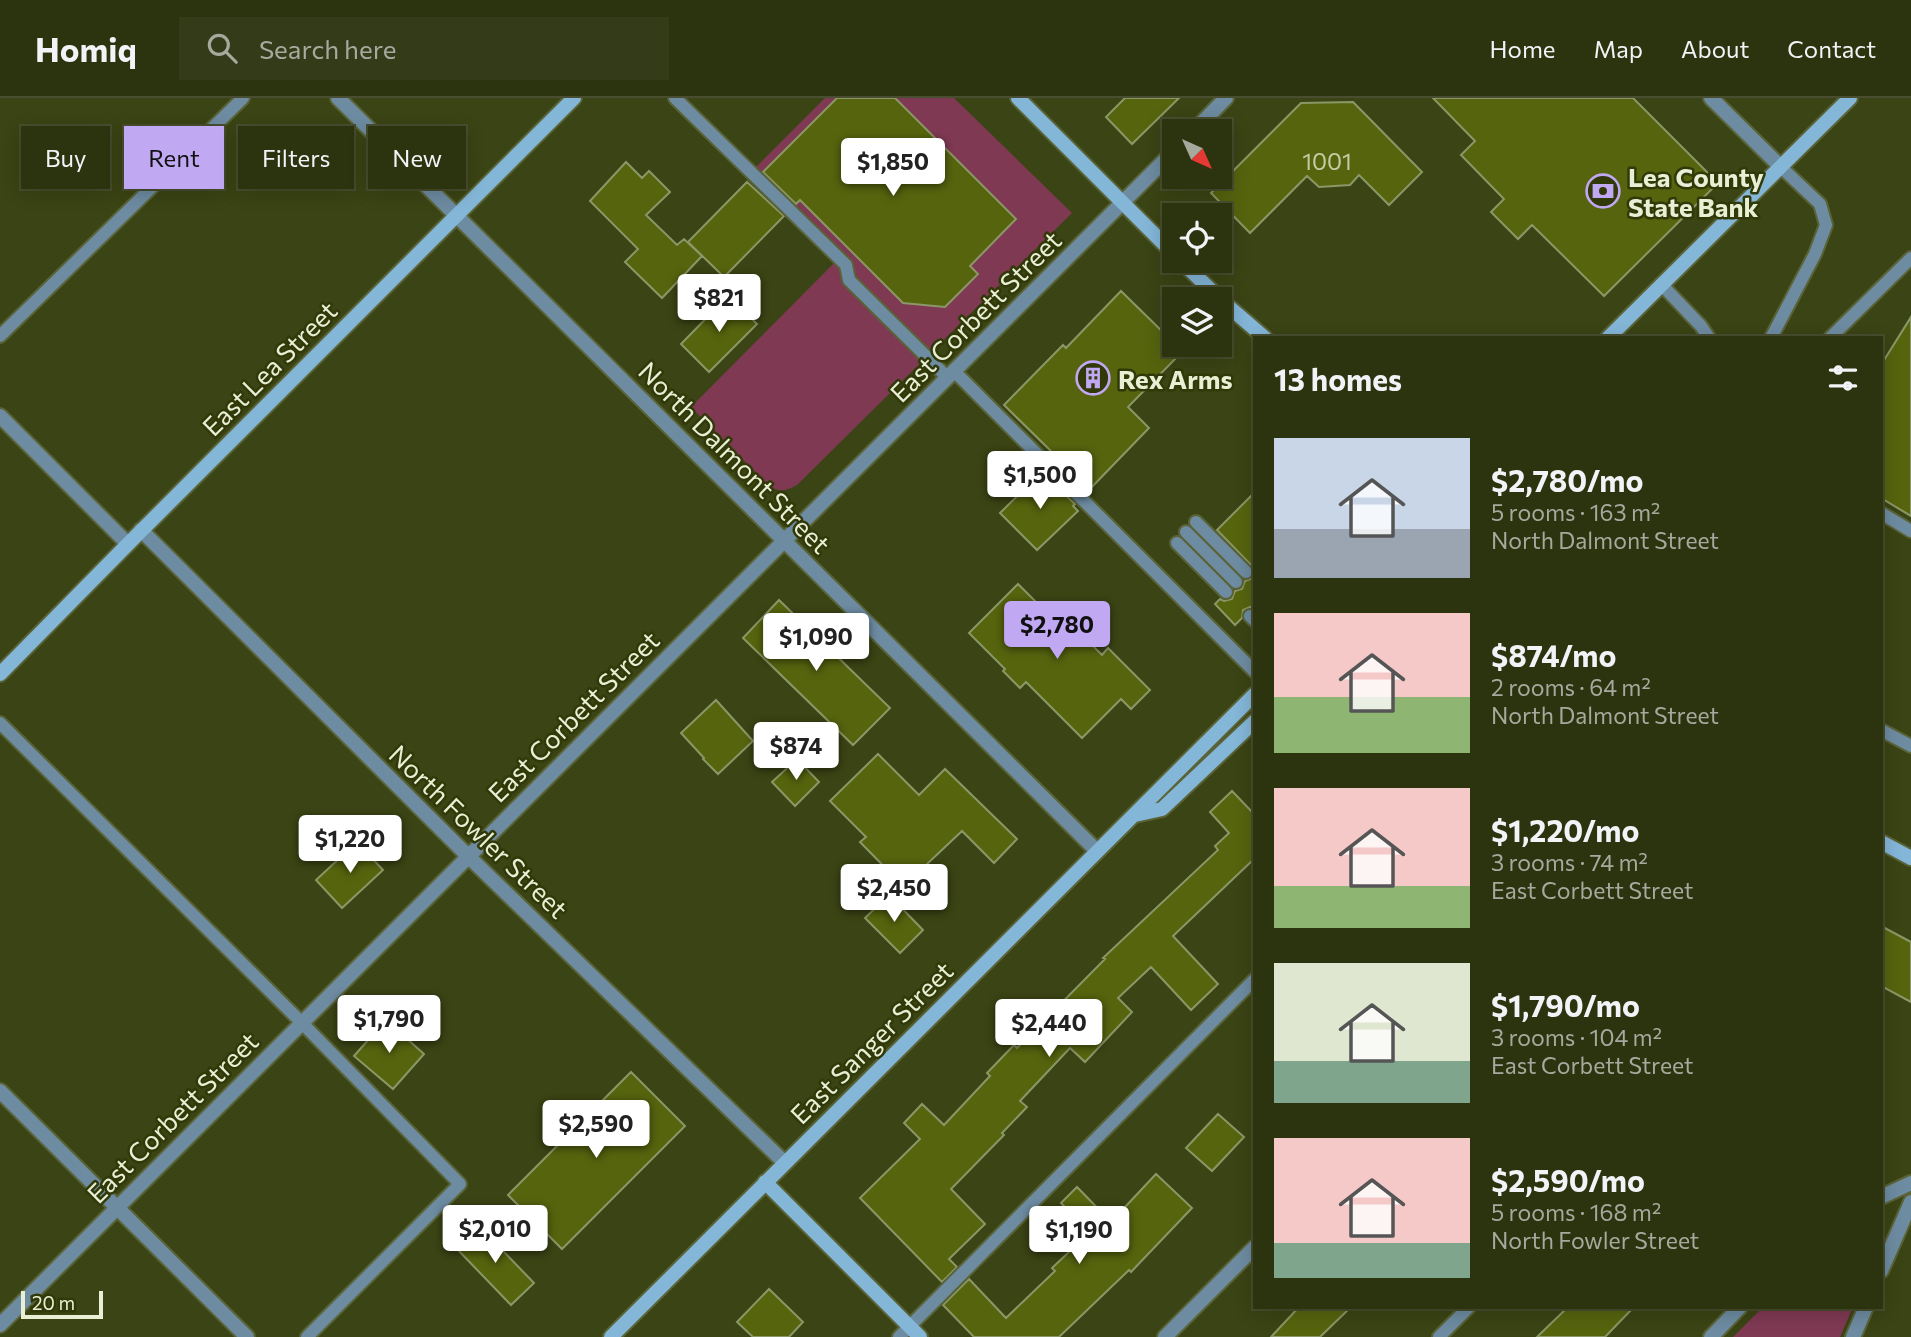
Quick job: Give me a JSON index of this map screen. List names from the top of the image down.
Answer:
{
  "streets": {
    "main road": ["East Lea Street", "East Sanger Street"],
    "street": ["East Corbett Street", "North Dalmont Street", "North Fowler Street"]
  },
  "crossings": [
    ["East Corbett Street", "North Dalmont Street"],
    ["East Corbett Street", "North Fowler Street"],
    ["East Lea Street", "North Dalmont Street"],
    ["East Lea Street", "North Fowler Street"],
    ["North Dalmont Street", "East Sanger Street"],
    ["North Fowler Street", "East Sanger Street"]
  ],
  "places": {
    "bank": ["Lea County State Bank"],
    "building": ["Rex Arms"]
  },
  "house_numbers": ["1001"],
  "scale_bar": "20 m",
  "north": "bottom right",
  "page": {
    "header": "Homiq",
    "search": "Search here",
    "nav": [
      "Home",
      "Map",
      "About",
      "Contact"
    ],
    "chip": [
      "Buy",
      "Rent",
      "Filters",
      "New"
    ],
    "price": [
      "$1,850",
      "$821",
      "$1,500",
      "$2,780",
      "$1,090",
      "$874",
      "$1,220",
      "$2,450",
      "$1,790",
      "$2,440",
      "$2,590",
      "$2,010",
      "$1,190"
    ],
    "heading": "13 homes",
    "list": [
      {
        "name": "$2,780/mo",
        "note": "5 rooms · 163 m² · North Dalmont Street"
      },
      {
        "name": "$874/mo",
        "note": "2 rooms · 64 m² · North Dalmont Street"
      },
      {
        "name": "$1,220/mo",
        "note": "3 rooms · 74 m² · East Corbett Street"
      },
      {
        "name": "$1,790/mo",
        "note": "3 rooms · 104 m² · East Corbett Street"
      },
      {
        "name": "$2,590/mo",
        "note": "5 rooms · 168 m² · North Fowler Street"
      }
    ],
    "scale": "20 m"
  }
}
